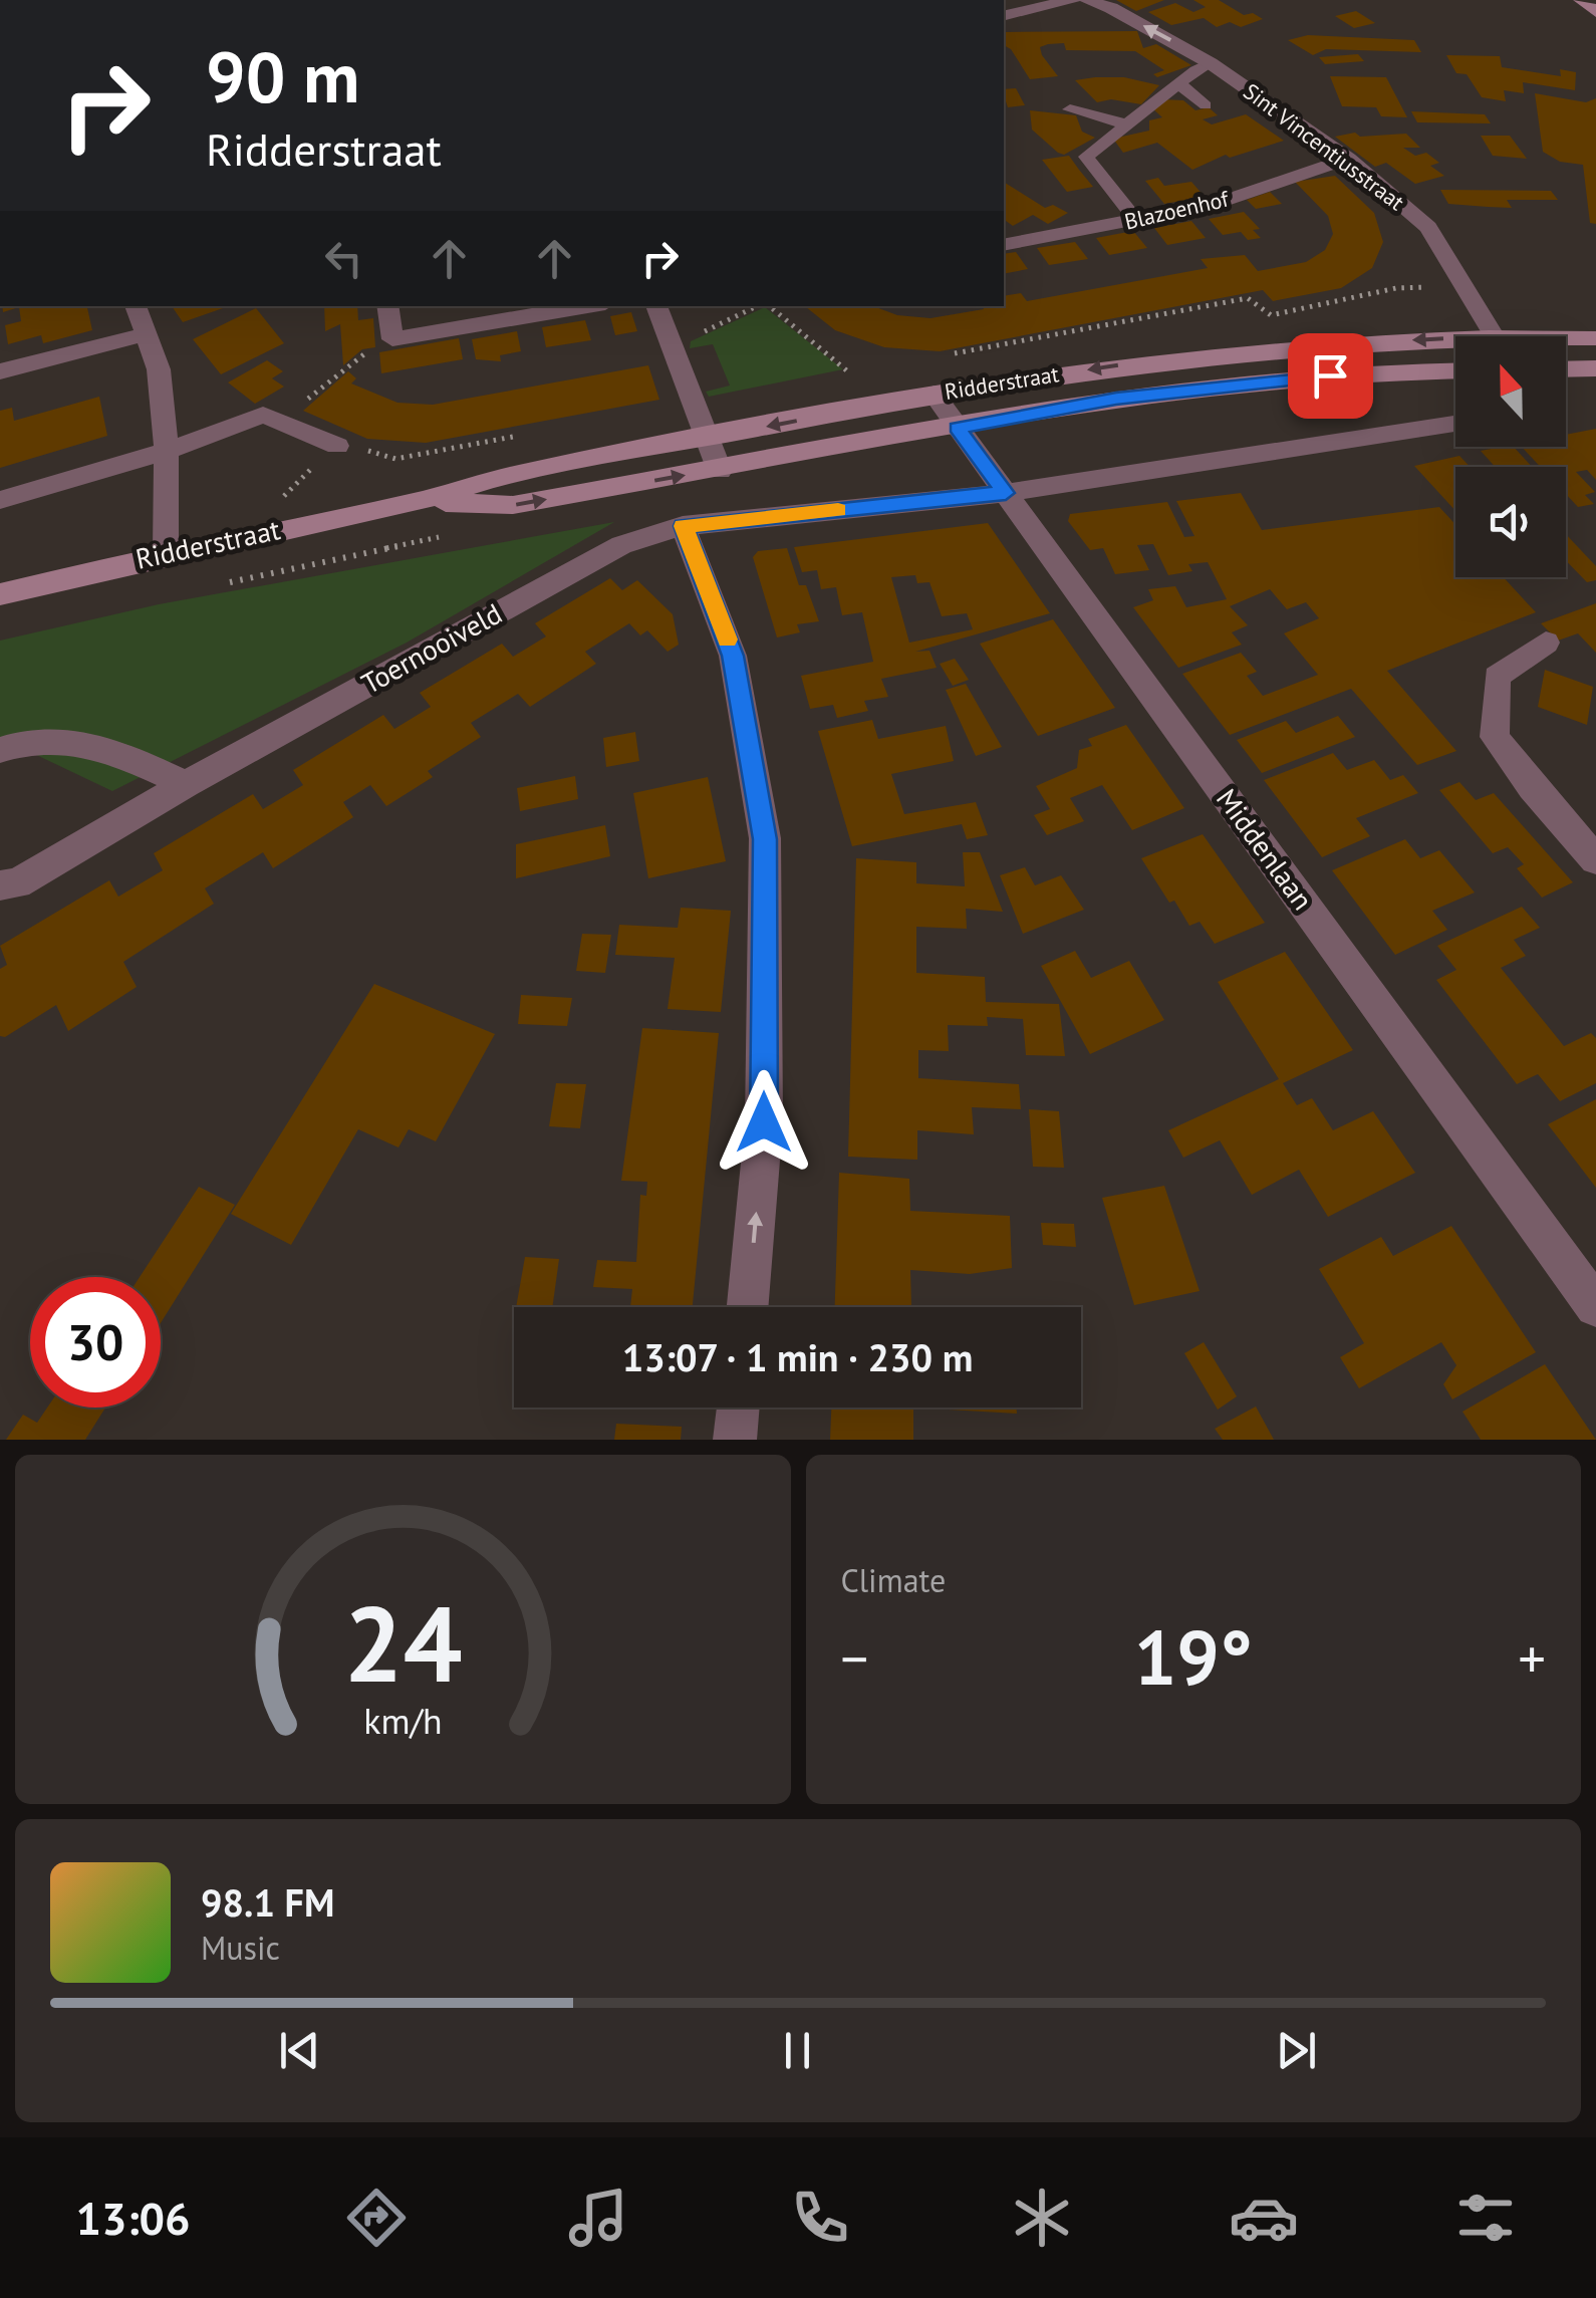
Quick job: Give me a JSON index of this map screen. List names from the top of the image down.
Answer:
{
  "streets": {
    "street": [
      "Sint Vincentiusstraat",
      "Blazoenhof",
      "Ridderstraat",
      "Toernooiveld",
      "Middenlaan"
    ]
  },
  "crossings": [
    ["Sint Vincentiusstraat", "Blazoenhof"],
    ["Ridderstraat", "Middenlaan"]
  ],
  "north": "top",
  "page": {
    "turn": ["90 m", "Ridderstraat"],
    "limit": "30",
    "trip": "13:07 · 1 min · 230 m",
    "tile": "Climate",
    "heat": ["−", "19°", "+"],
    "song": ["98.1 FM", "Music"],
    "tabs": "13:06",
    "gauge": ["24", "km/h"]
  }
}
